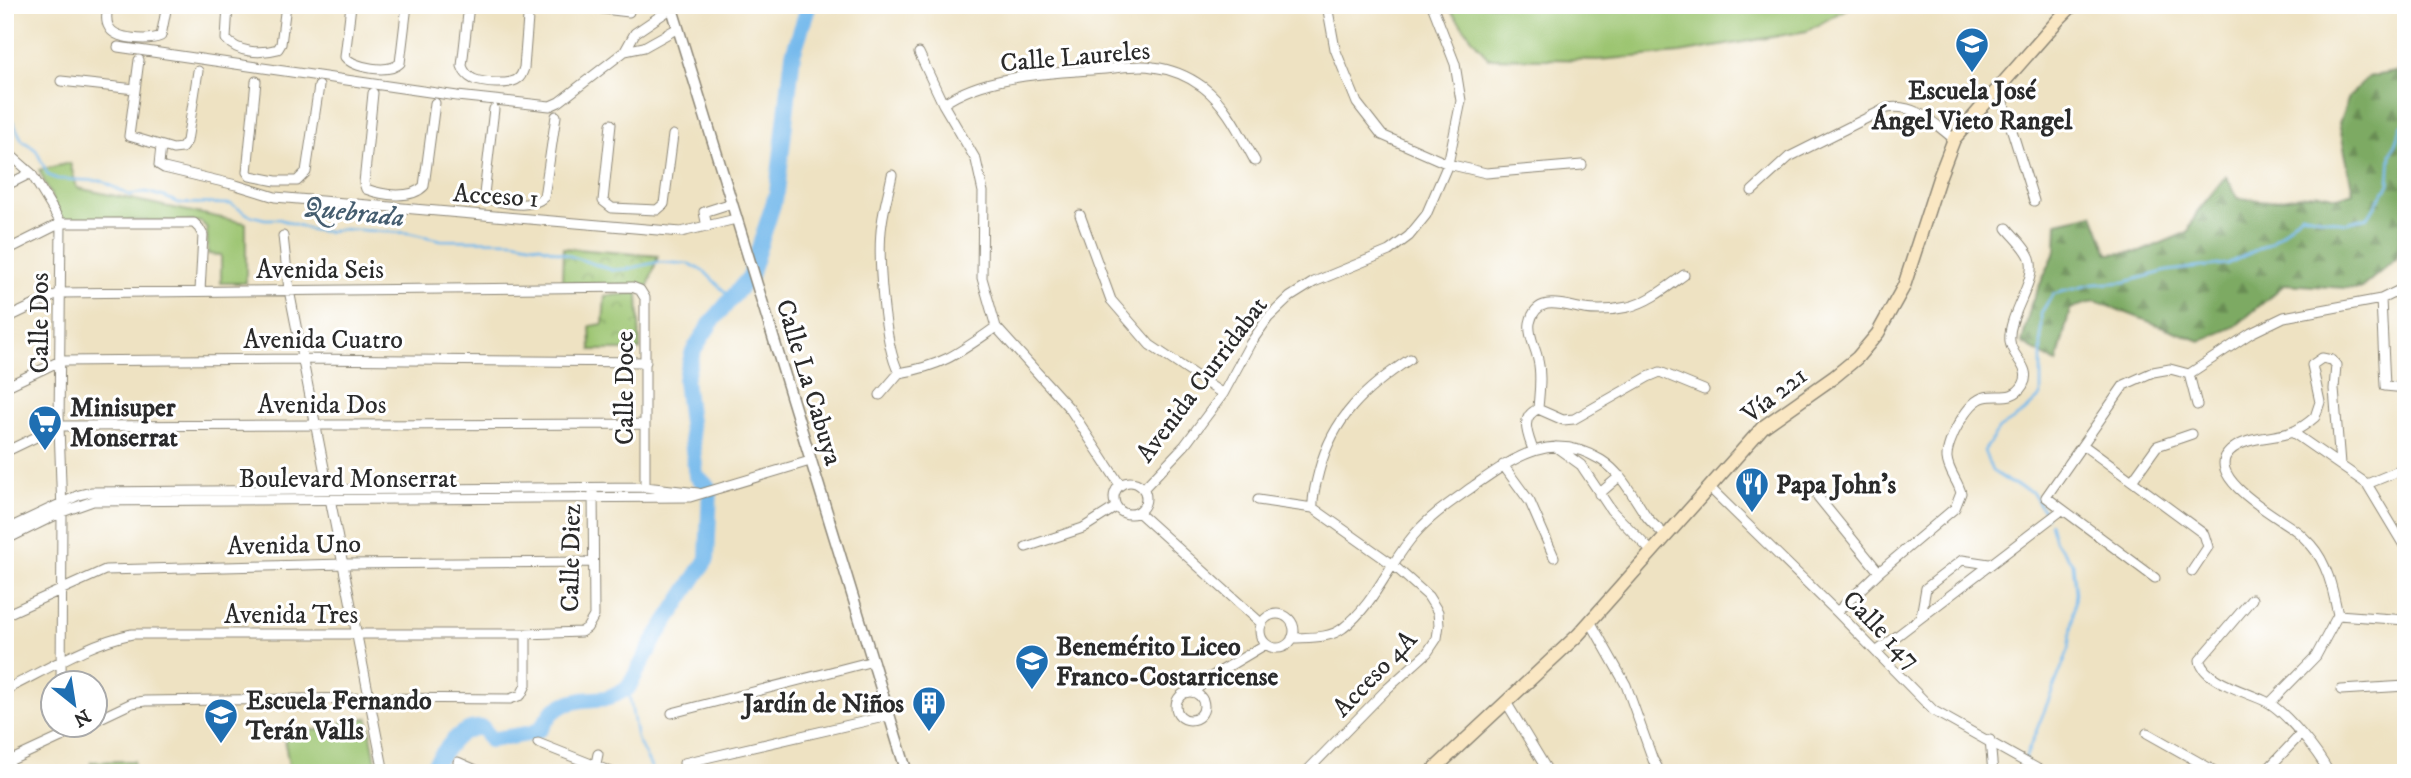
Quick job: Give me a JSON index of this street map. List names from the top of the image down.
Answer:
{
  "streets": {
    "main road": ["Vía 221"],
    "street": [
      "Calle Laureles",
      "Acceso 1",
      "Avenida Seis",
      "Calle Dos",
      "Avenida Cuatro",
      "Avenida Curridabat",
      "Calle La Cabuya",
      "Calle Doce",
      "Avenida Dos",
      "Boulevard Monserrat",
      "Avenida Uno",
      "Calle Diez",
      "Avenida Tres",
      "Calle 147",
      "Acceso 4A"
    ]
  },
  "crossings": [
    ["Acceso 1", "Calle La Cabuya"],
    ["Avenida Seis", "Calle Dos"],
    ["Avenida Seis", "Calle Doce"],
    ["Calle Dos", "Avenida Cuatro"],
    ["Calle Dos", "Avenida Dos"],
    ["Calle Dos", "Boulevard Monserrat"],
    ["Calle Dos", "Avenida Uno"],
    ["Calle Dos", "Avenida Tres"],
    ["Avenida Cuatro", "Calle Doce"],
    ["Calle La Cabuya", "Boulevard Monserrat"],
    ["Calle Doce", "Avenida Dos"],
    ["Calle Doce", "Boulevard Monserrat"],
    ["Vía 221", "Calle 147"],
    ["Boulevard Monserrat", "Calle Diez"],
    ["Avenida Uno", "Calle Diez"],
    ["Calle Diez", "Avenida Tres"]
  ],
  "water": ["Quebrada"],
  "places": {
    "school or university": ["Escuela José Ángel Vieto Rangel", "Benemérito Liceo Franco-Costarricense", "Escuela Fernando Terán Valls"],
    "supermarket": ["Minisuper Monserrat"],
    "restaurant": ["Papa John's"],
    "building": ["Jardín de Niños"]
  },
  "north": "bottom right"
}
